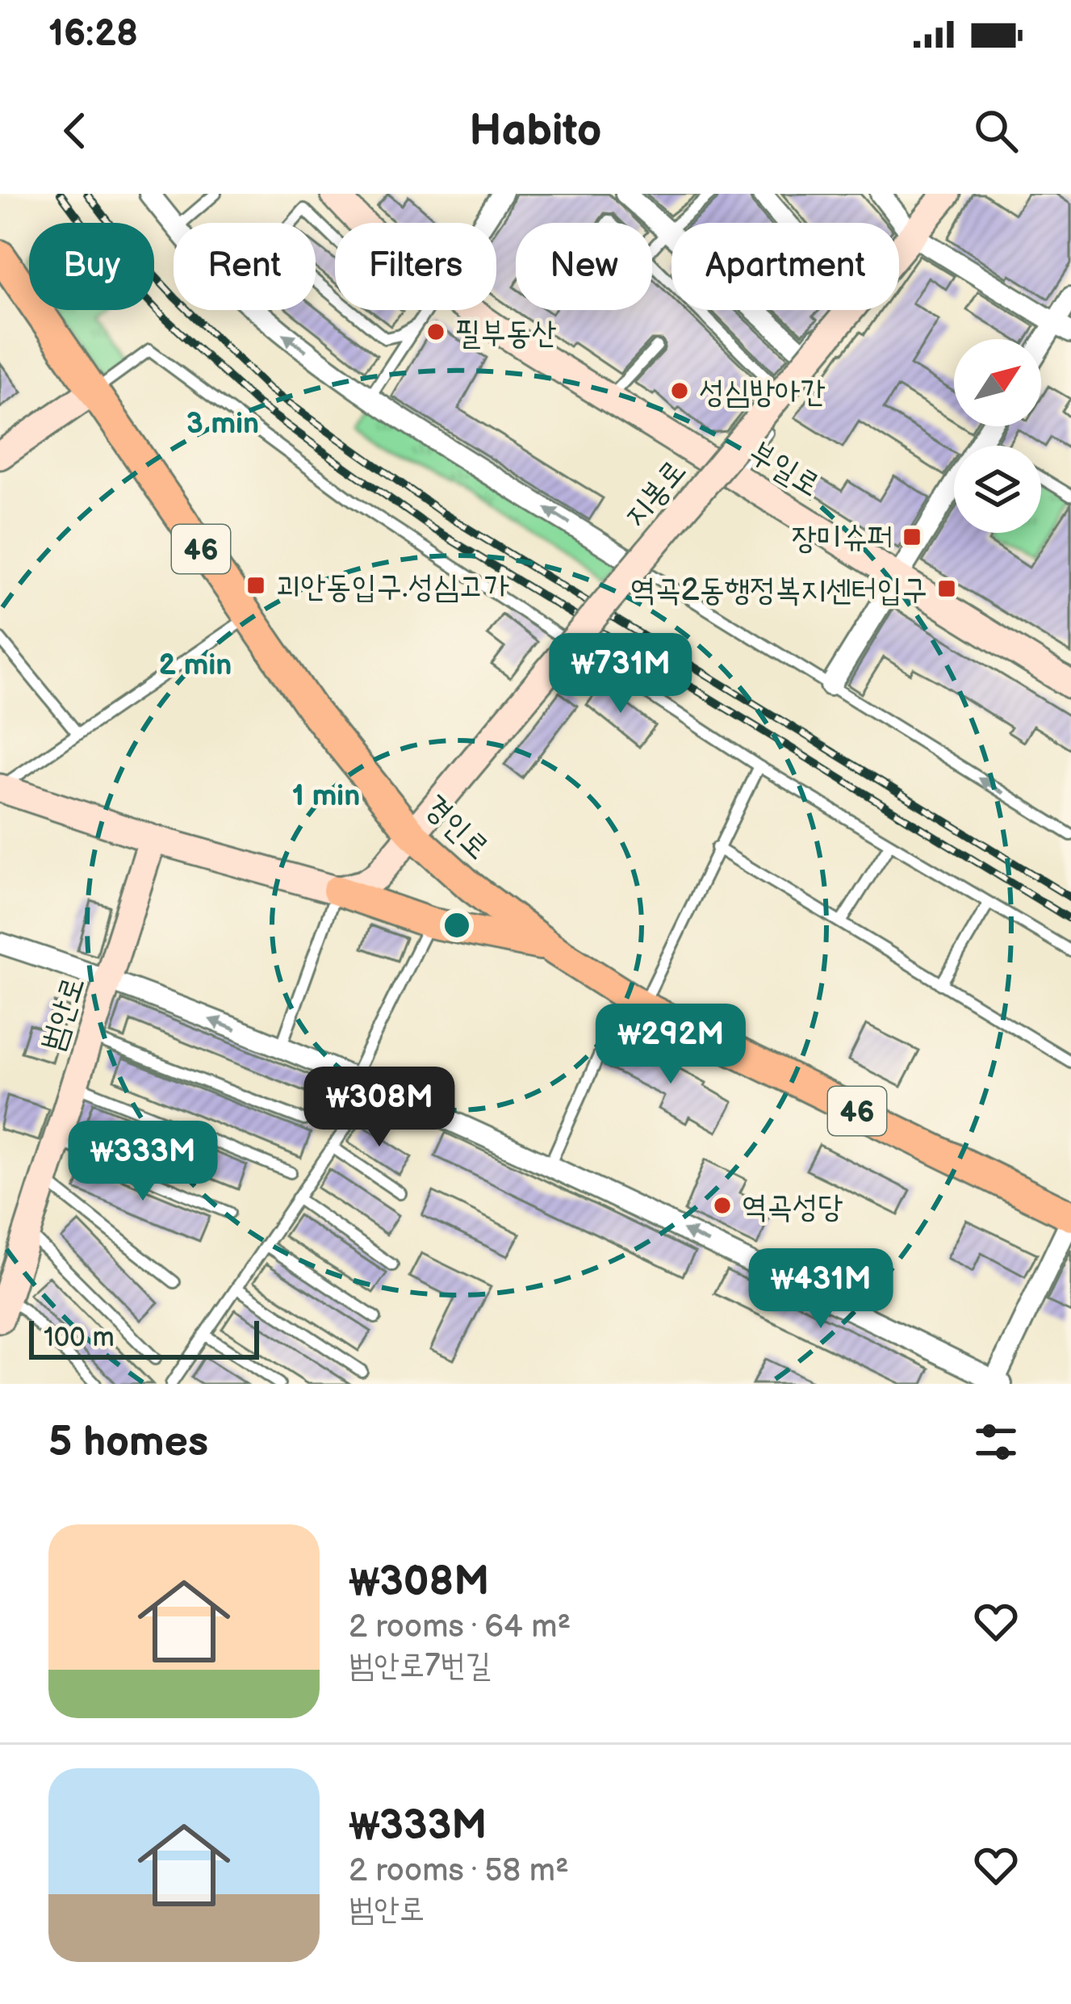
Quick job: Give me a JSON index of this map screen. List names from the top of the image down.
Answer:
{
  "streets": {
    "main road": ["46", "경인로"],
    "street": ["부일로", "지봉로", "범안로"]
  },
  "crossings": [
    ["부일로", "지봉로"],
    ["지봉로", "경인로"]
  ],
  "places": {
    "other": ["필부동산", "성심방아간", "역곡성당"],
    "transit": ["장미슈퍼", "괴안동입구.성심고가", "역곡2동행정복지센터입구"]
  },
  "scale_bar": "100 m",
  "north": "top right",
  "page": {
    "status": "16:28",
    "header": "Habito",
    "chip": [
      "Buy",
      "Rent",
      "Filters",
      "New",
      "Apartment"
    ],
    "price": [
      "₩731M",
      "₩292M",
      "₩308M",
      "₩333M",
      "₩431M"
    ],
    "scale": "100 m",
    "heading": "5 homes",
    "list": [
      {
        "name": "₩308M",
        "note": "2 rooms · 64 m² · 범안로7번길"
      },
      {
        "name": "₩333M",
        "note": "2 rooms · 58 m² · 범안로"
      }
    ]
  },
  "rings": ["3 min", "2 min", "1 min"]
}
